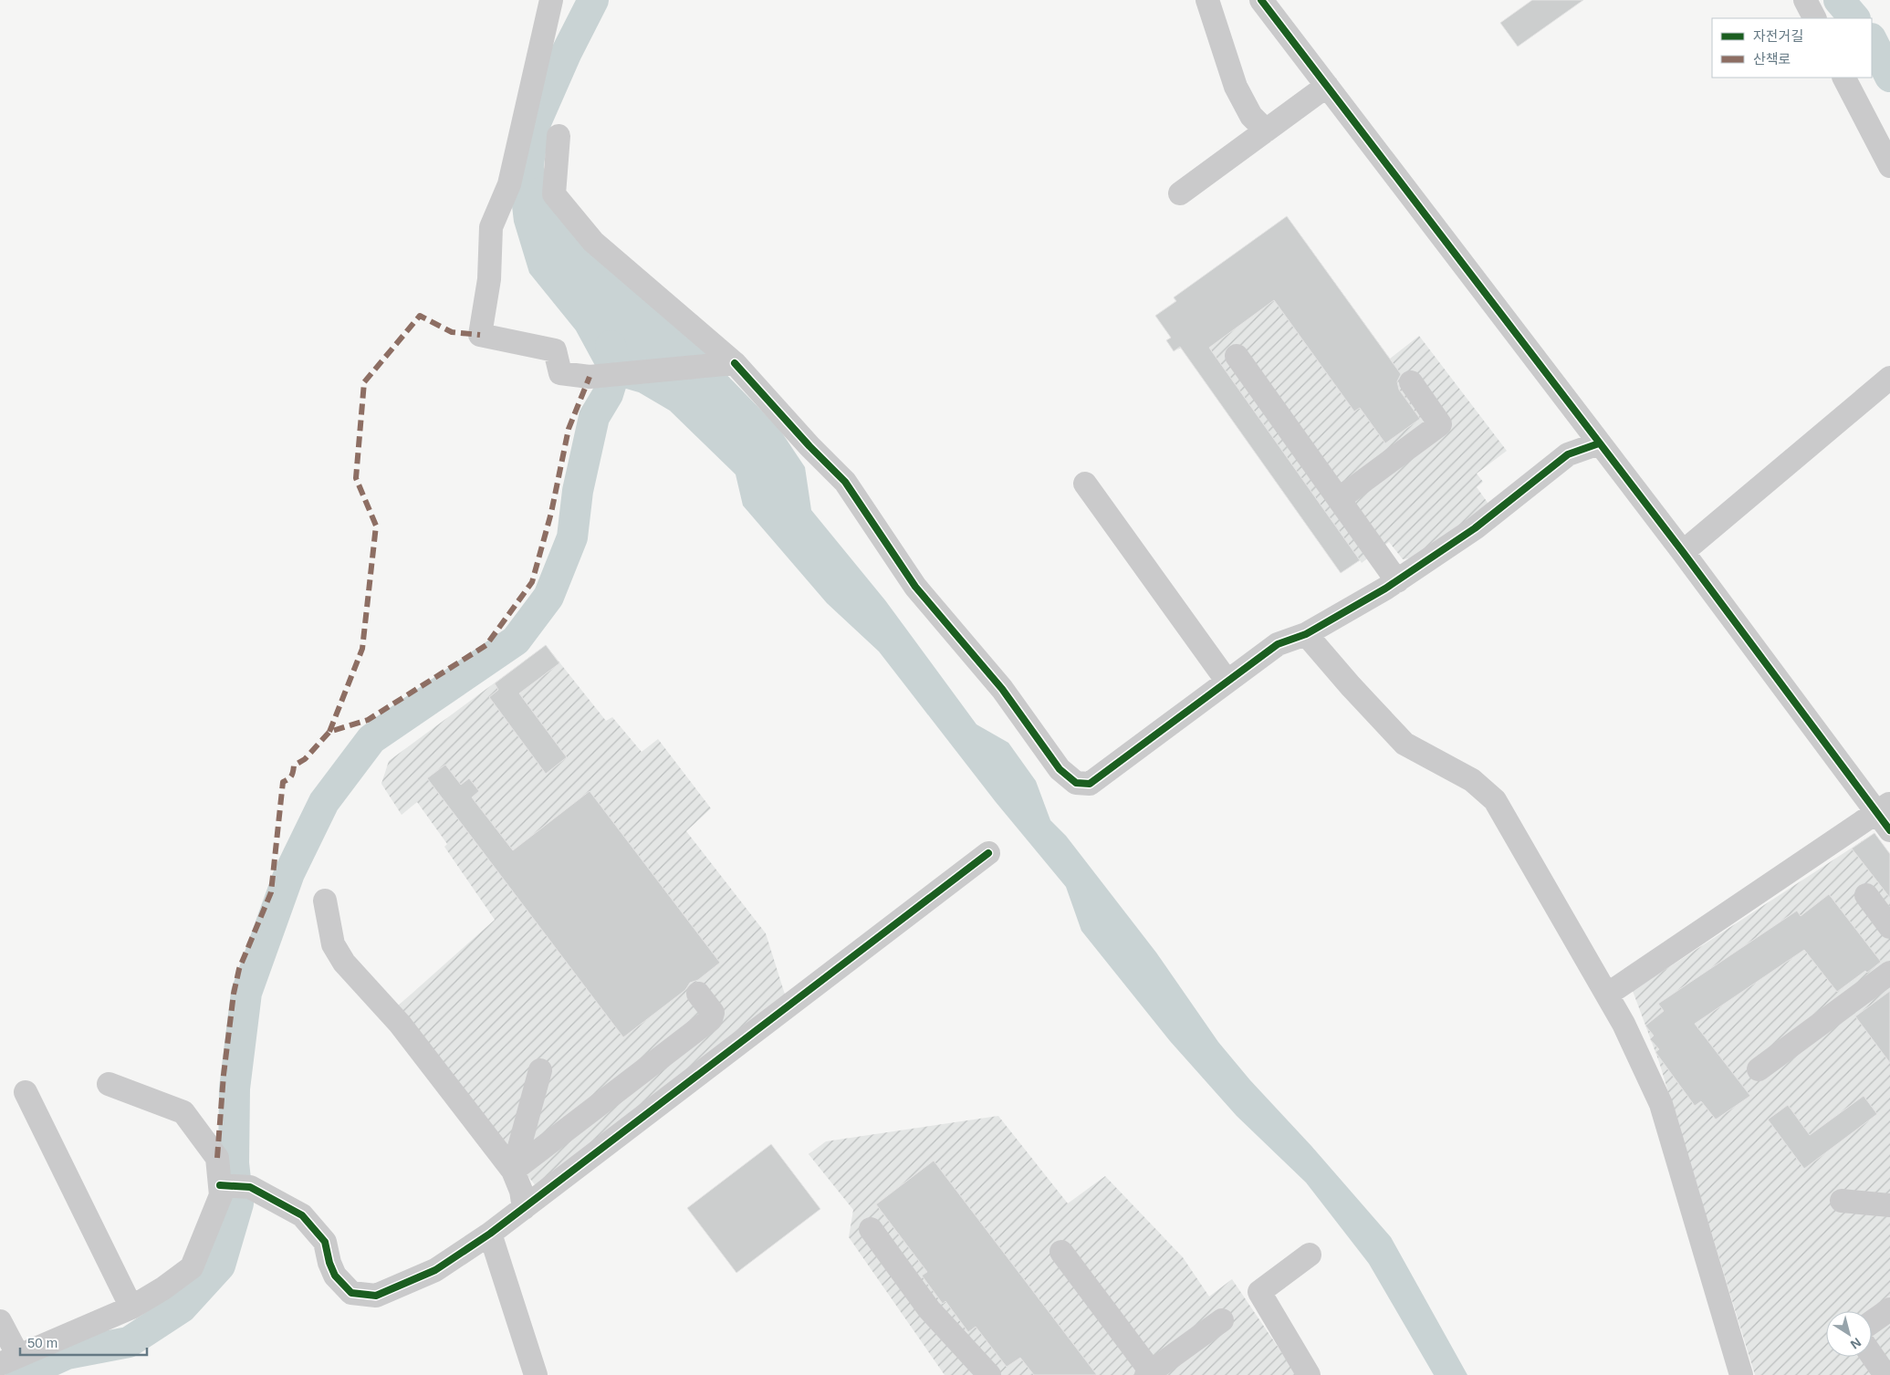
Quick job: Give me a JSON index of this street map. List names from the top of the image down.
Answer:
{
  "legend": ["자전거길", "산책로"],
  "scale_bar": "50 m",
  "north": "bottom right"
}
